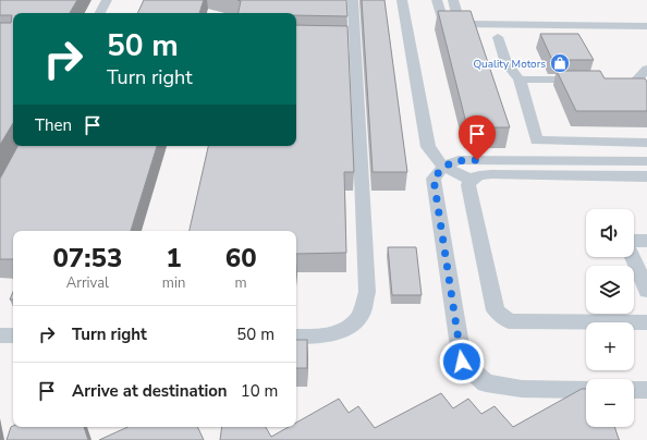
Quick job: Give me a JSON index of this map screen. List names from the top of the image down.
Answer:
{
  "places": {
    "shop": ["Quality Motors"]
  },
  "page": {
    "turn": ["50 m", "Turn right"],
    "then": "Then",
    "map_buttons": ["+", "−"],
    "eta": [
      "07:53",
      "Arrival",
      "1",
      "min",
      "60",
      "m"
    ],
    "list": [
      {
        "name": "Turn right",
        "value": "50 m"
      },
      {
        "name": "Arrive at destination",
        "value": "10 m"
      }
    ]
  }
}
